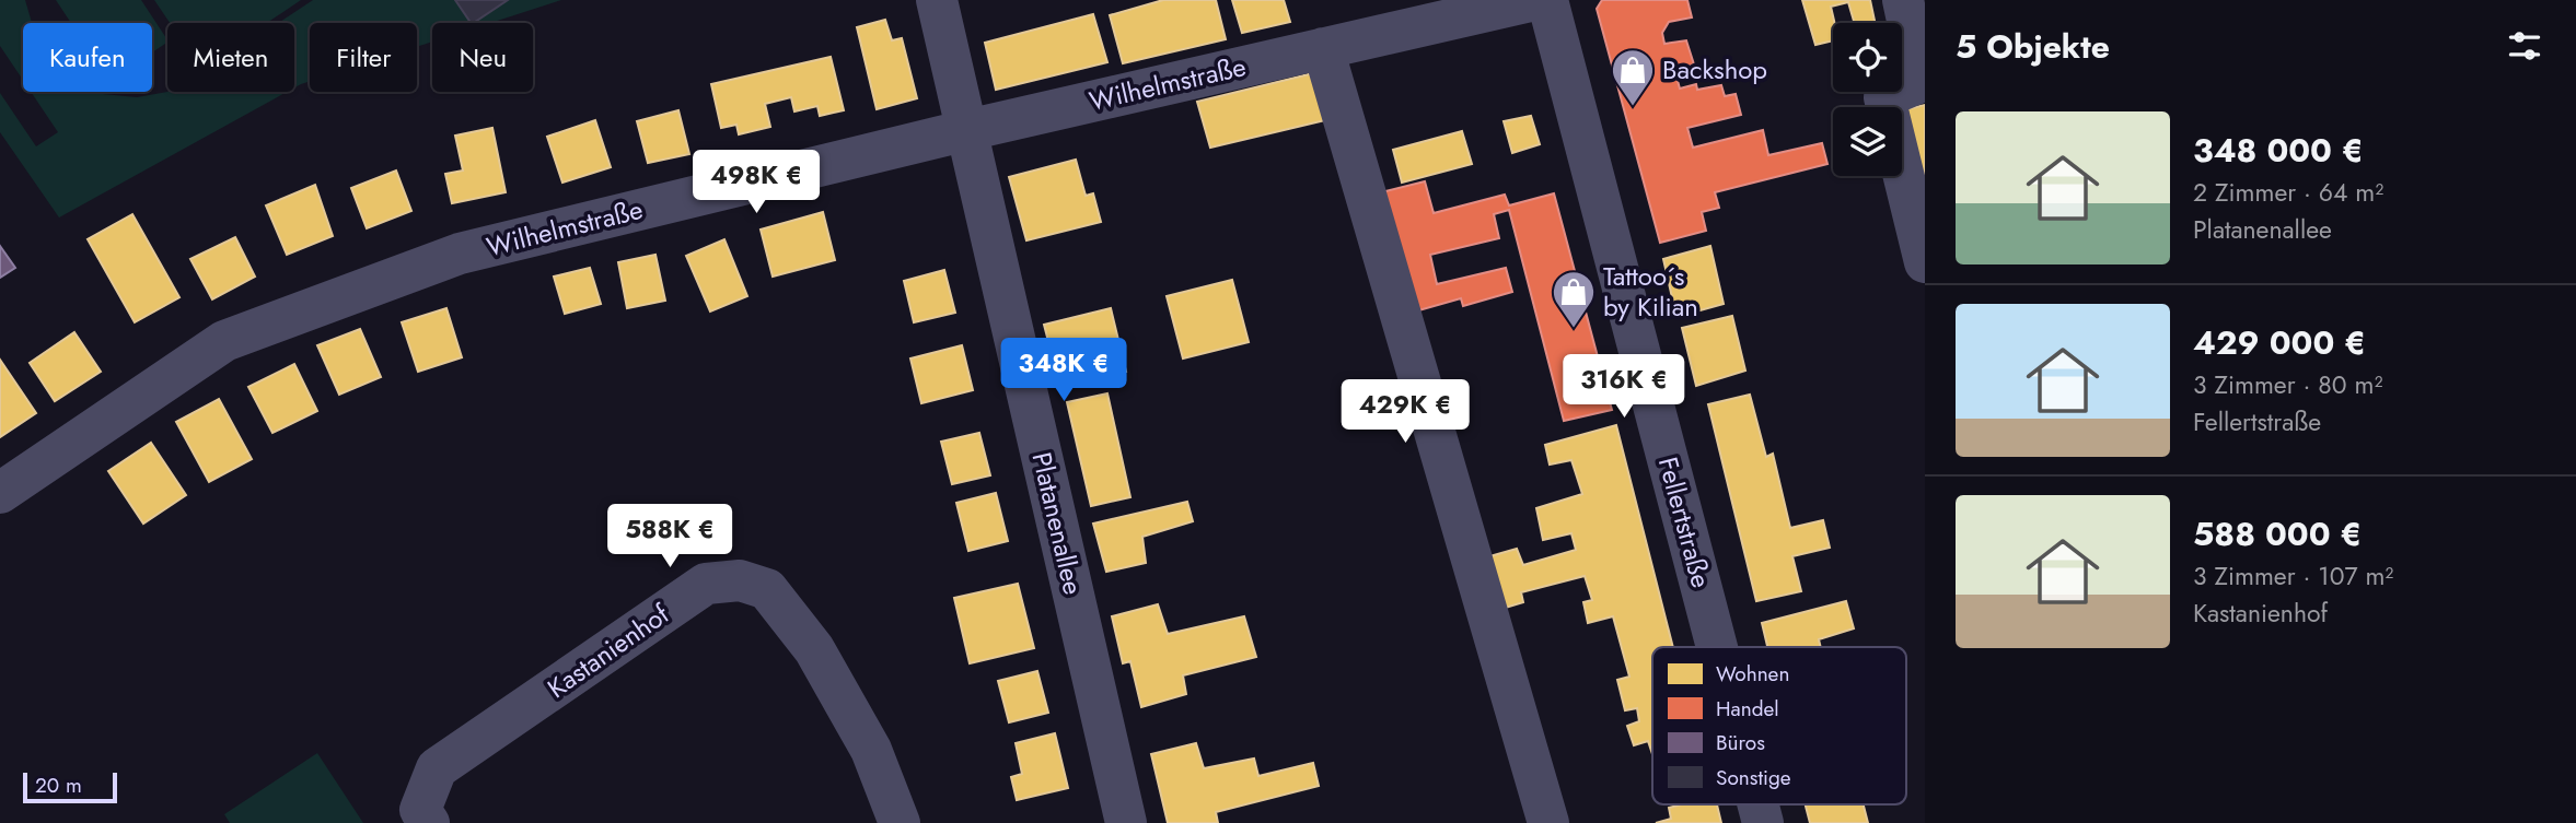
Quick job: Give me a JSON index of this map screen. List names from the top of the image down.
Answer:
{
  "streets": {
    "street": [
      "Wilhelmstraße",
      "Fellertstraße",
      "Platanenallee",
      "Kastanienhof"
    ]
  },
  "crossings": [
    ["Wilhelmstraße", "Platanenallee"]
  ],
  "places": {
    "shop": ["Backshop", "Tattoo´s by Kilian"]
  },
  "legend": [
    "Wohnen",
    "Handel",
    "Büros",
    "Sonstige"
  ],
  "scale_bar": "20 m",
  "page": {
    "heading": "5 Objekte",
    "chip": [
      "Kaufen",
      "Mieten",
      "Filter",
      "Neu"
    ],
    "list": [
      {
        "name": "348 000 €",
        "note": "2 Zimmer · 64 m² · Platanenallee"
      },
      {
        "name": "429 000 €",
        "note": "3 Zimmer · 80 m² · Fellertstraße"
      },
      {
        "name": "588 000 €",
        "note": "3 Zimmer · 107 m² · Kastanienhof"
      }
    ],
    "price": [
      "498K €",
      "348K €",
      "316K €",
      "429K €",
      "588K €"
    ],
    "scale": "20 m"
  }
}
